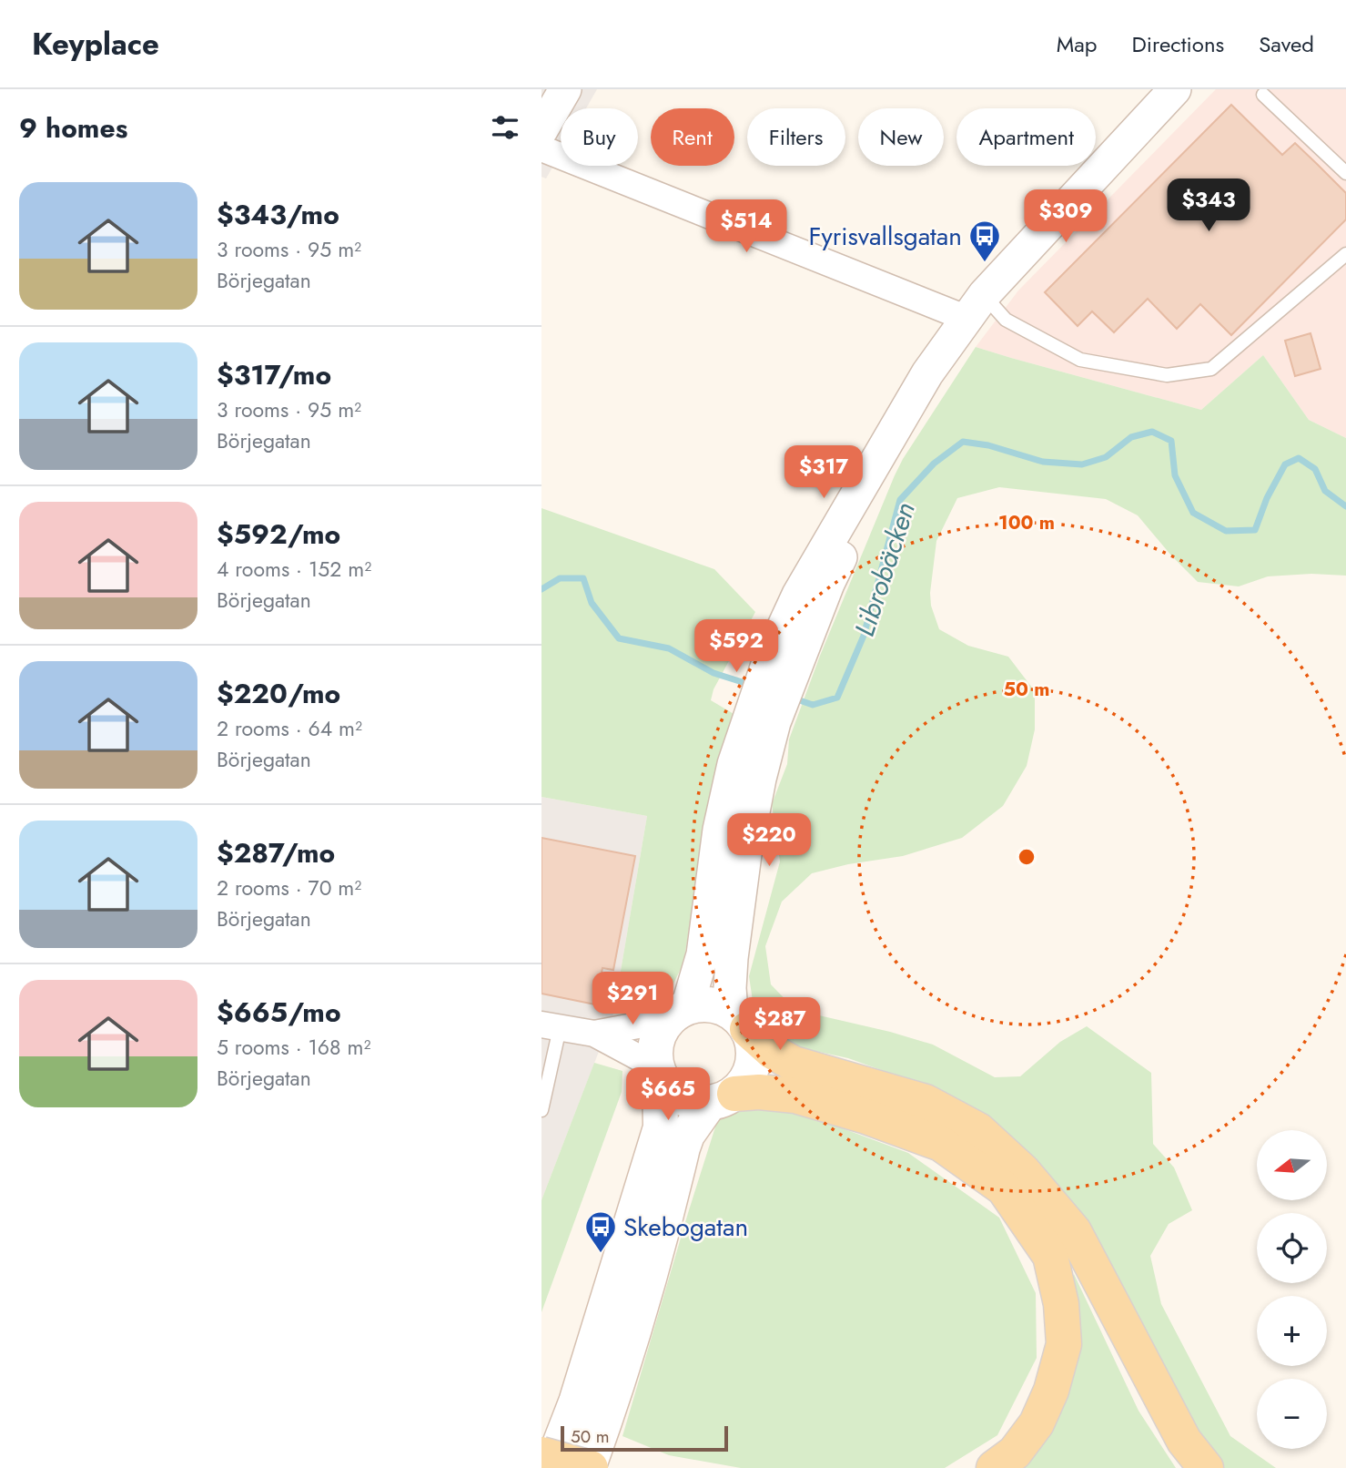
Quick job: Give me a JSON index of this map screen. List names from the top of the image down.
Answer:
{
  "water": ["Librobäcken"],
  "places": {
    "bus stop": ["Fyrisvallsgatan", "Skebogatan"]
  },
  "scale_bar": "50 m",
  "north": "left",
  "page": {
    "header": "Keyplace",
    "nav": ["Map", "Directions", "Saved"],
    "heading": "9 homes",
    "chip": [
      "Buy",
      "Rent",
      "Filters",
      "New",
      "Apartment"
    ],
    "list": [
      {
        "name": "$343/mo",
        "note": "3 rooms · 95 m² · Börjegatan"
      },
      {
        "name": "$317/mo",
        "note": "3 rooms · 95 m² · Börjegatan"
      },
      {
        "name": "$592/mo",
        "note": "4 rooms · 152 m² · Börjegatan"
      },
      {
        "name": "$220/mo",
        "note": "2 rooms · 64 m² · Börjegatan"
      },
      {
        "name": "$287/mo",
        "note": "2 rooms · 70 m² · Börjegatan"
      },
      {
        "name": "$665/mo",
        "note": "5 rooms · 168 m² · Börjegatan"
      }
    ],
    "price": [
      "$343",
      "$309",
      "$514",
      "$317",
      "$592",
      "$220",
      "$291",
      "$287",
      "$665"
    ],
    "map_buttons": ["+", "−"],
    "scale": "50 m"
  },
  "rings": ["100 m", "50 m"]
}
